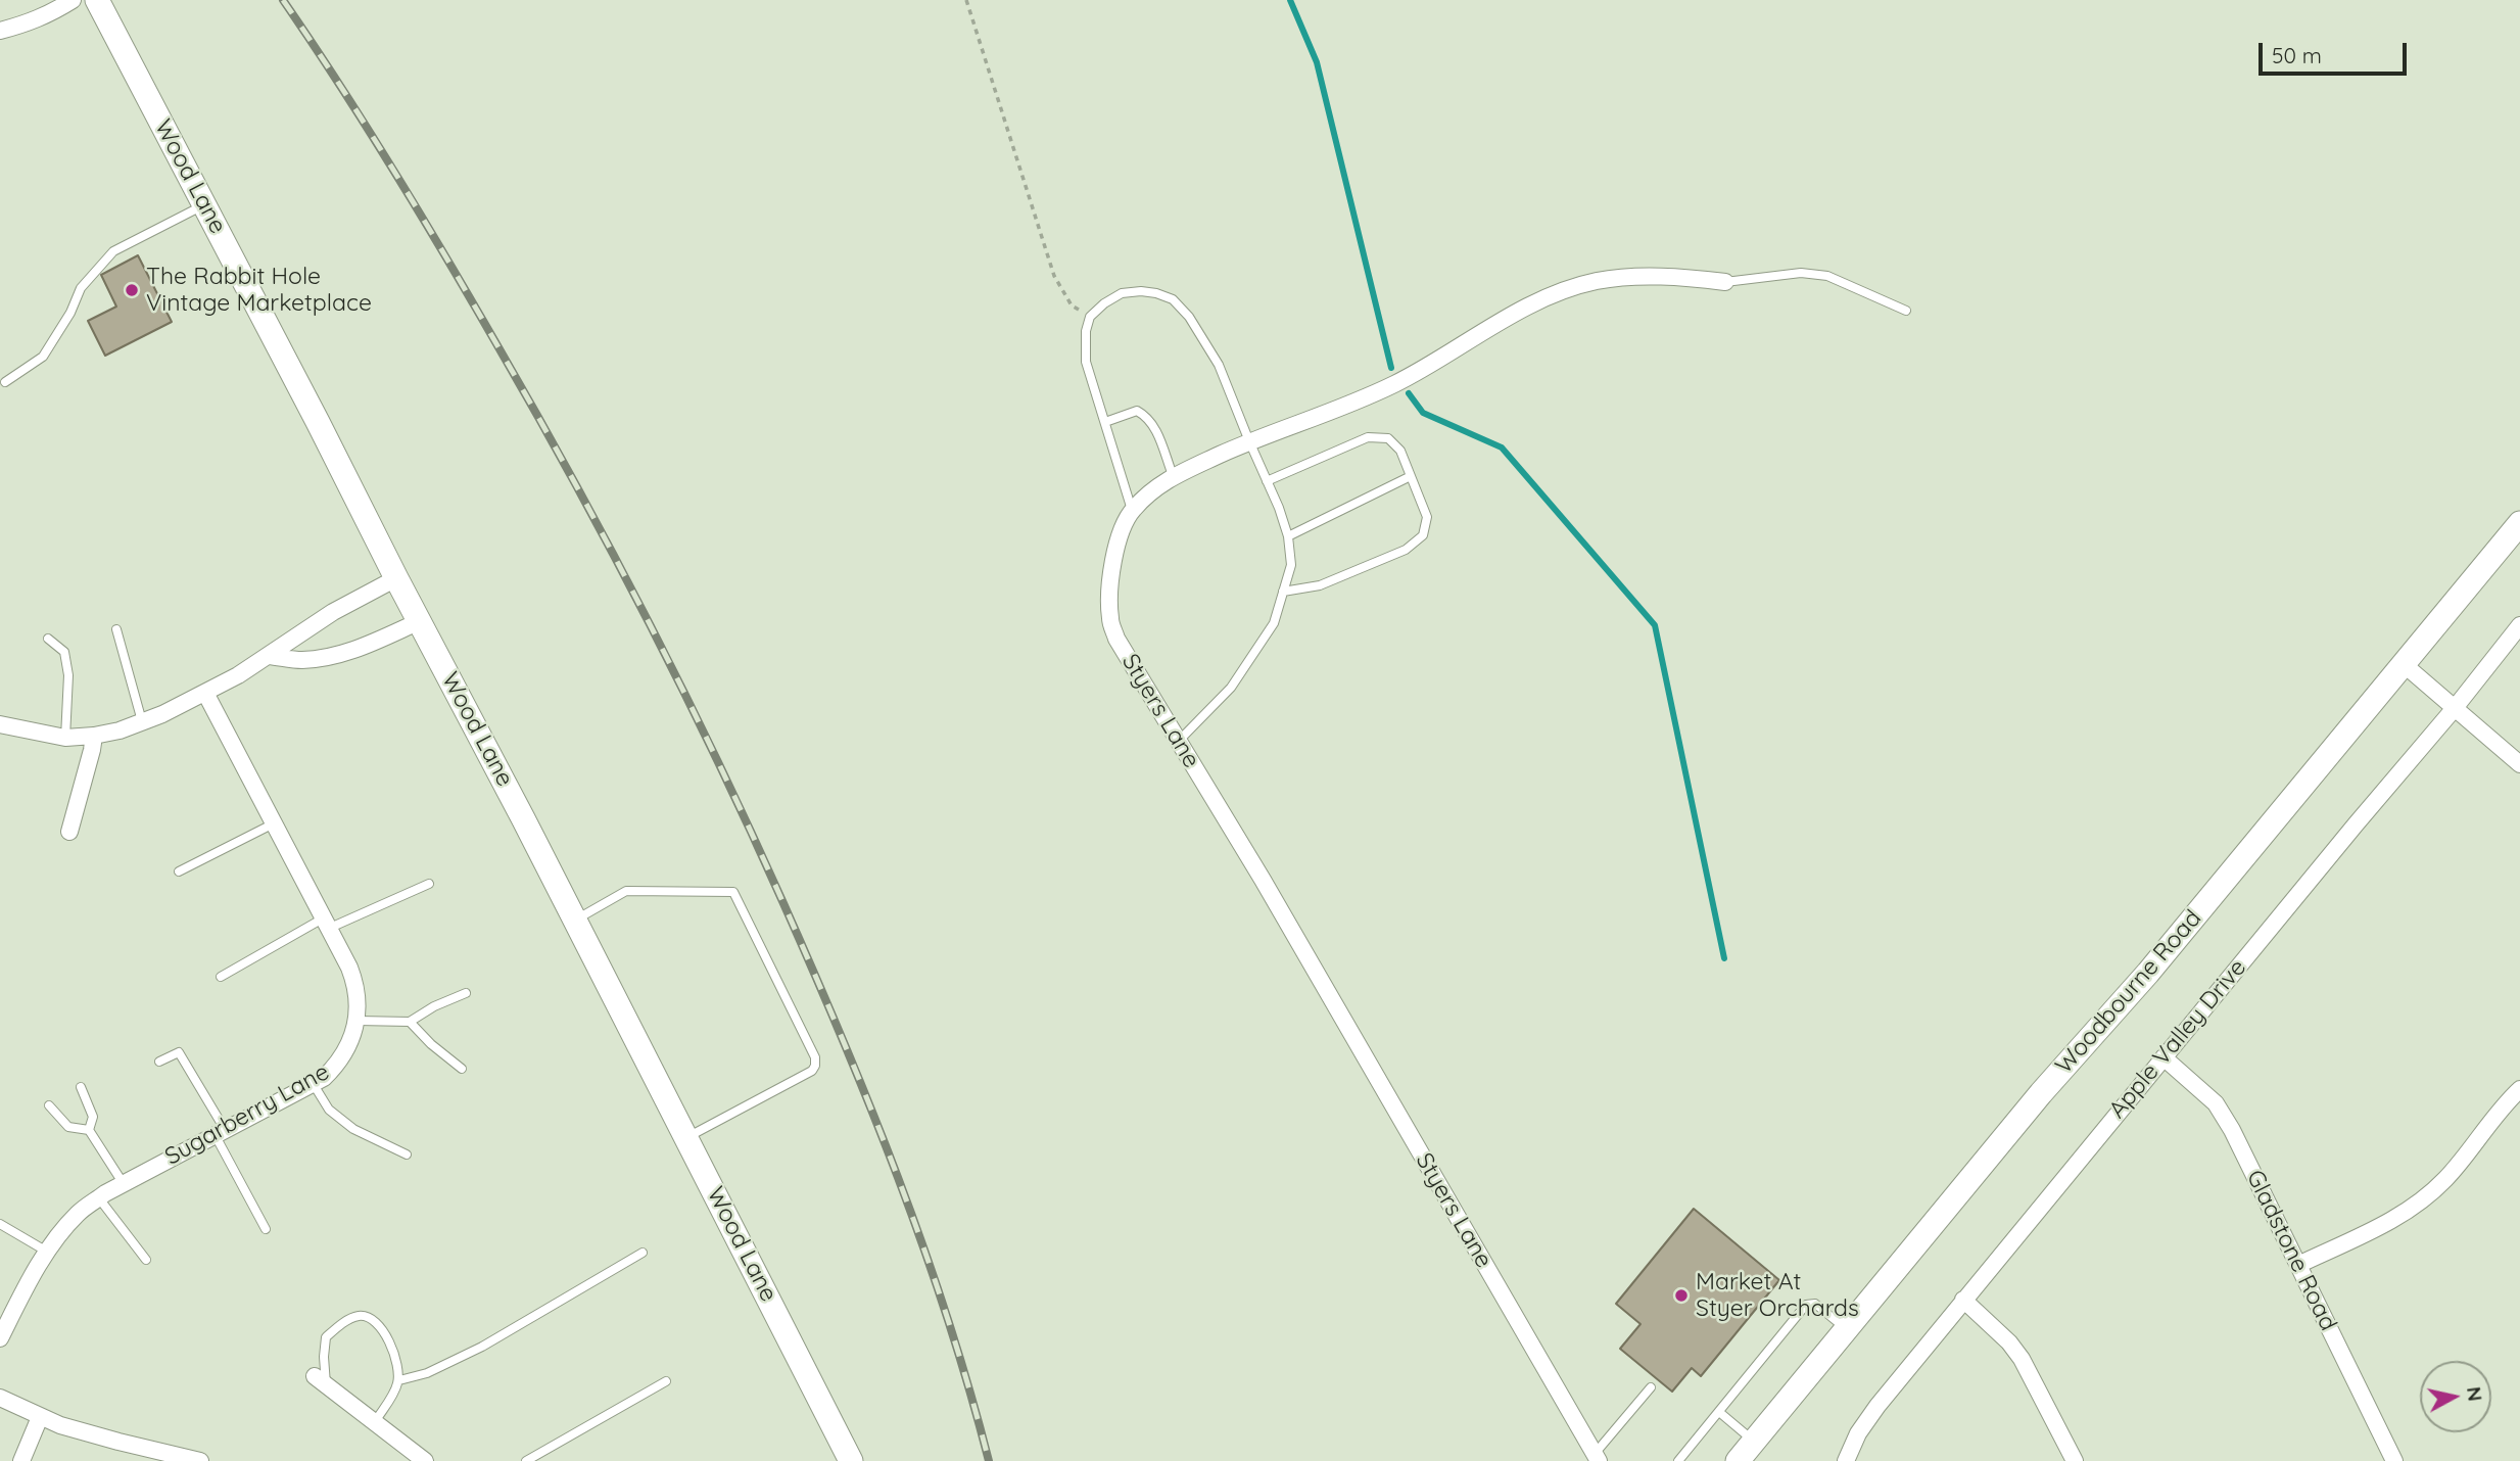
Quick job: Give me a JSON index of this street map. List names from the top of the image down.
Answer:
{
  "streets": {
    "street": [
      "Wood Lane",
      "Styers Lane",
      "Woodbourne Road",
      "Apple Valley Drive",
      "Sugarberry Lane",
      "Gladstone Road"
    ]
  },
  "crossings": [
    ["Apple Valley Drive", "Gladstone Road"]
  ],
  "places": ["The Rabbit Hole Vintage Marketplace", "Market At Styer Orchards"],
  "scale_bar": "50 m",
  "north": "right"
}
